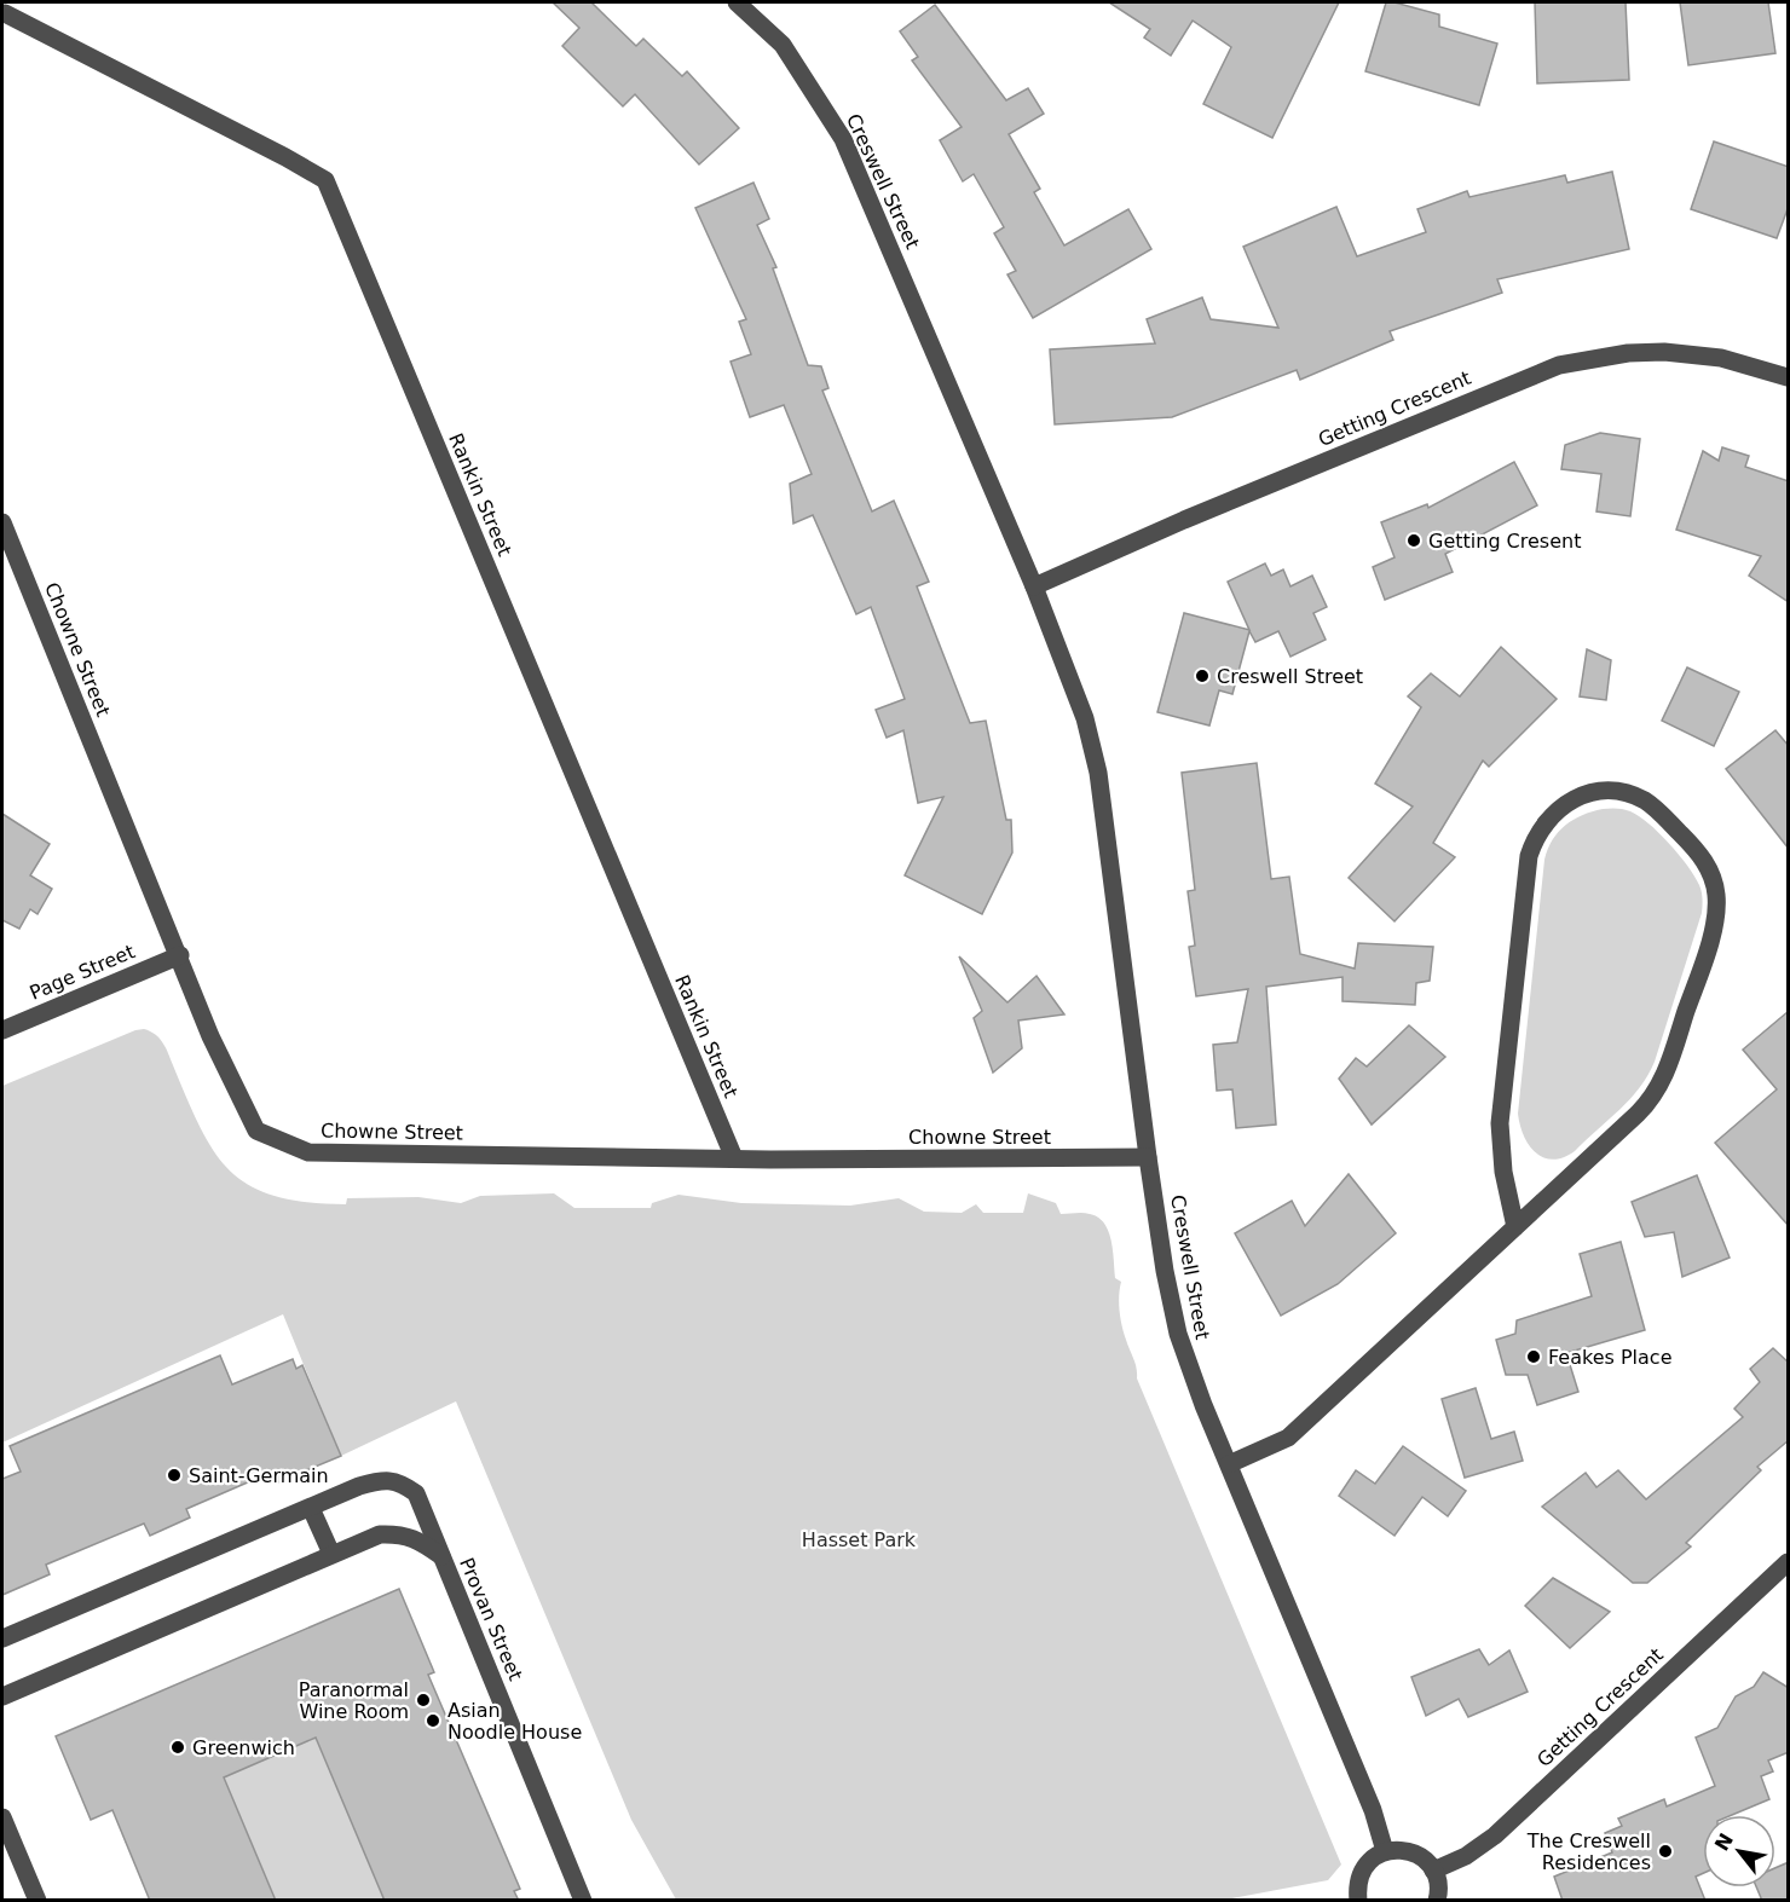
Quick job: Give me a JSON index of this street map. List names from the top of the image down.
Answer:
{
  "streets": {
    "street": [
      "Creswell Street",
      "Getting Crescent",
      "Rankin Street",
      "Chowne Street",
      "Page Street",
      "Provan Street"
    ]
  },
  "crossings": [
    ["Creswell Street", "Getting Crescent"],
    ["Creswell Street", "Chowne Street"],
    ["Rankin Street", "Chowne Street"],
    ["Chowne Street", "Page Street"]
  ],
  "parks": ["Hasset Park"],
  "places": [
    "Getting Cresent",
    "Creswell Street",
    "Feakes Place",
    "Saint-Germain",
    "Paranormal Wine Room",
    "Asian Noodle House",
    "Greenwich",
    "The Creswell Residences"
  ],
  "north": "top left"
}
